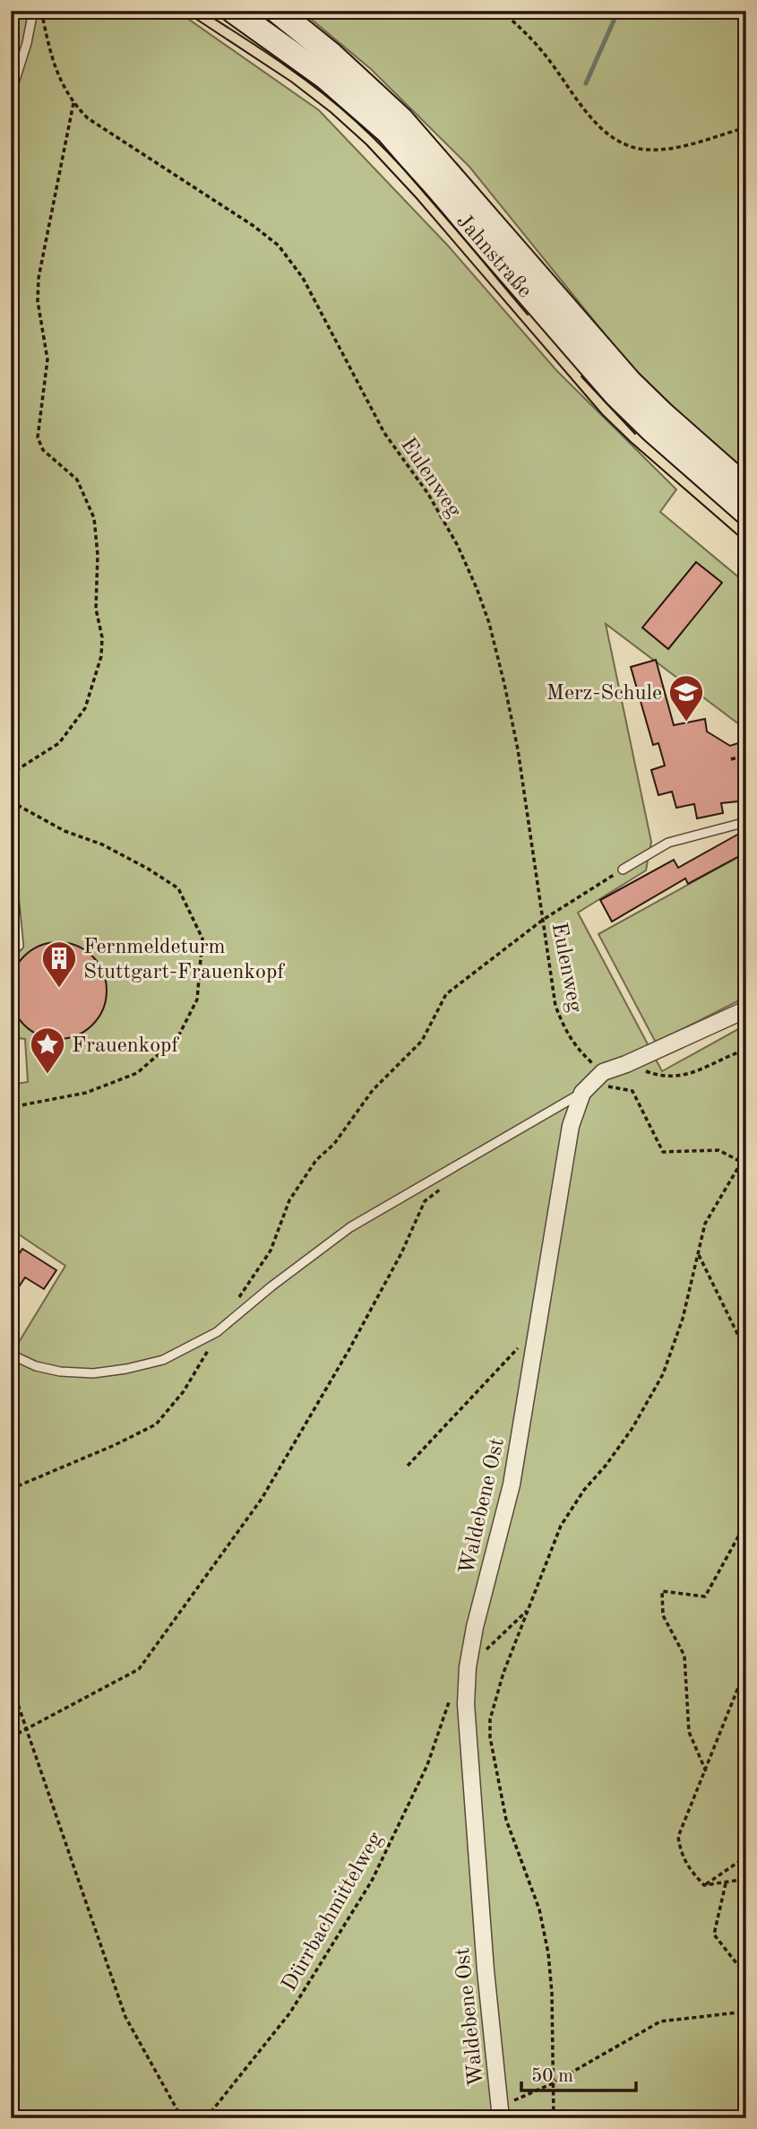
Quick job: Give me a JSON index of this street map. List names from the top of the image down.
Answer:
{
  "streets": {
    "main road": ["Jahnstraße"],
    "street": ["Waldebene Ost"],
    "path": ["Eulenweg", "Dürrbachmittelweg"]
  },
  "crossings": [
    ["Eulenweg", "Waldebene Ost"]
  ],
  "places": {
    "school or university": ["Merz-Schule"],
    "building": ["Fernmeldeturm Stuttgart-Frauenkopf"],
    "place": ["Frauenkopf"]
  },
  "scale_bar": "50 m"
}
